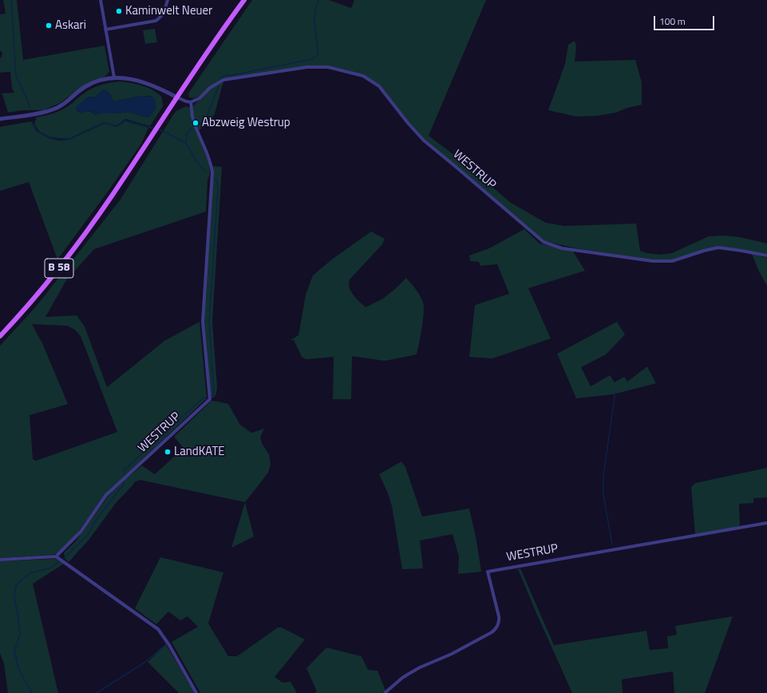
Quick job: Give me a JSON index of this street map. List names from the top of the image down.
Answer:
{
  "streets": {
    "main road": ["B 58"],
    "street": ["WESTRUP"]
  },
  "places": [
    "Kaminwelt Neuer",
    "Askari",
    "Abzweig Westrup",
    "LandKATE"
  ],
  "scale_bar": "100 m"
}
